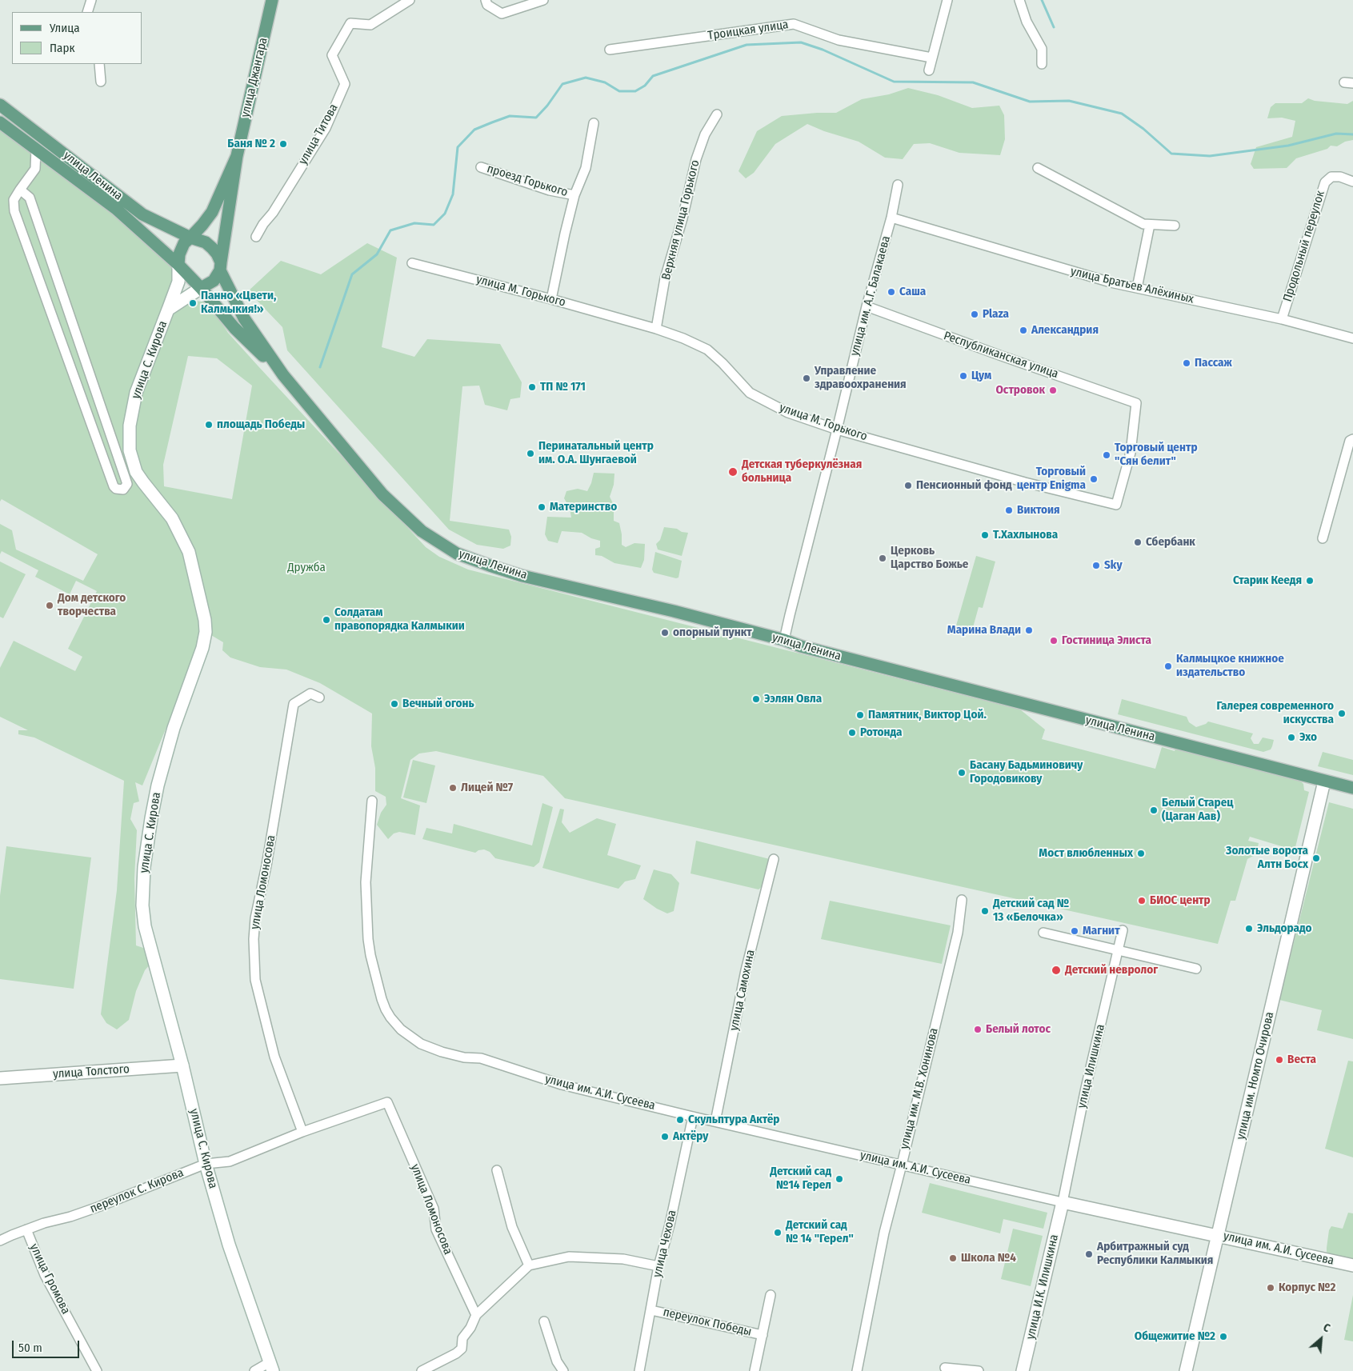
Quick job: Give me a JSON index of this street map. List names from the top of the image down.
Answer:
{
  "streets": {
    "main road": ["улица Джангара", "улица Ленина"],
    "street": [
      "Троицкая улица",
      "улица Титова",
      "проезд Горького",
      "Верхняя улица Горького",
      "Продольный переулок",
      "улица Братьев Алёхиных",
      "улица М. Горького",
      "улица им. А.Г. Балакаева",
      "Республиканская улица",
      "улица С. Кирова",
      "улица Ломоносова",
      "улица Самохина",
      "улица Илишкина",
      "улица Толстого",
      "улица им. Номто Очирова",
      "улица им. М.В. Хонинова",
      "улица им. А.И. Сусеева",
      "переулок С. Кирова",
      "улица Чехова",
      "улица Громова",
      "улица И.К. Илишкина",
      "переулок Победы"
    ]
  },
  "crossings": [
    ["улица Джангара", "улица Ленина"],
    ["улица Джангара", "улица С. Кирова"],
    ["улица Ленина", "улица им. А.Г. Балакаева"],
    ["улица Ленина", "улица С. Кирова"],
    ["улица Ленина", "улица им. Номто Очирова"],
    ["проезд Горького", "улица М. Горького"],
    ["Верхняя улица Горького", "улица М. Горького"],
    ["Продольный переулок", "улица Братьев Алёхиных"],
    ["улица Братьев Алёхиных", "улица им. А.Г. Балакаева"],
    ["улица М. Горького", "улица им. А.Г. Балакаева"],
    ["улица М. Горького", "Республиканская улица"],
    ["улица им. А.Г. Балакаева", "Республиканская улица"],
    ["улица С. Кирова", "улица Толстого"],
    ["улица С. Кирова", "переулок С. Кирова"],
    ["улица Ломоносова", "переулок С. Кирова"],
    ["улица Самохина", "улица им. А.И. Сусеева"],
    ["улица Илишкина", "улица им. А.И. Сусеева"],
    ["улица Илишкина", "улица И.К. Илишкина"],
    ["улица им. Номто Очирова", "улица им. А.И. Сусеева"],
    ["улица им. М.В. Хонинова", "улица им. А.И. Сусеева"],
    ["улица им. А.И. Сусеева", "улица Чехова"],
    ["улица им. А.И. Сусеева", "улица И.К. Илишкина"],
    ["переулок С. Кирова", "улица Громова"],
    ["улица Чехова", "переулок Победы"]
  ],
  "parks": ["Дружба"],
  "places": [
    "Баня № 2",
    "Саша",
    "Панно «Цвети, Калмыкия!»",
    "Plaza",
    "Александрия",
    "Пассаж",
    "Цум",
    "Управление здравоохранения",
    "ТП № 171",
    "Островок",
    "площадь Победы",
    "Перинатальный центр им. О.А. Шунгаевой",
    "Торговый центр \"Сян белит\"",
    "Детская туберкулёзная больница",
    "Торговый центр Enigma",
    "Пенсионный фонд",
    "Материнство",
    "Виктоия",
    "Т.Хахлынова",
    "Сбербанк",
    "Церковь Царство Божье",
    "Sky",
    "Старик Кеедя",
    "Дом детского творчества",
    "Солдатам правопорядка Калмыкии",
    "Марина Влади",
    "опорный пункт",
    "Гостиница Элиста",
    "Калмыцкое книжное издательство",
    "Ээлян Овла",
    "Вечный огонь",
    "Галерея современного искусства",
    "Памятник, Виктор Цой.",
    "Ротонда",
    "Эхо",
    "Басану Бадьминовичу Городовикову",
    "Лицей №7",
    "Белый Старец (Цаган Аав)",
    "Мост влюбленных",
    "Золотые ворота Алтн Босх",
    "БИОС центр",
    "Детский сад № 13 «Белочка»",
    "Эльдорадо",
    "Магнит",
    "Детский невролог",
    "Белый лотос",
    "Веста",
    "Скульптура Актёр",
    "Актёру",
    "Детский сад №14 Герел",
    "Детский сад № 14 \"Герел\"",
    "Арбитражный суд Республики Калмыкия",
    "Школа №4",
    "Корпус №2",
    "Общежитие №2"
  ],
  "legend": ["Улица", "Парк"],
  "scale_bar": "50 m",
  "north": "top right"
}
